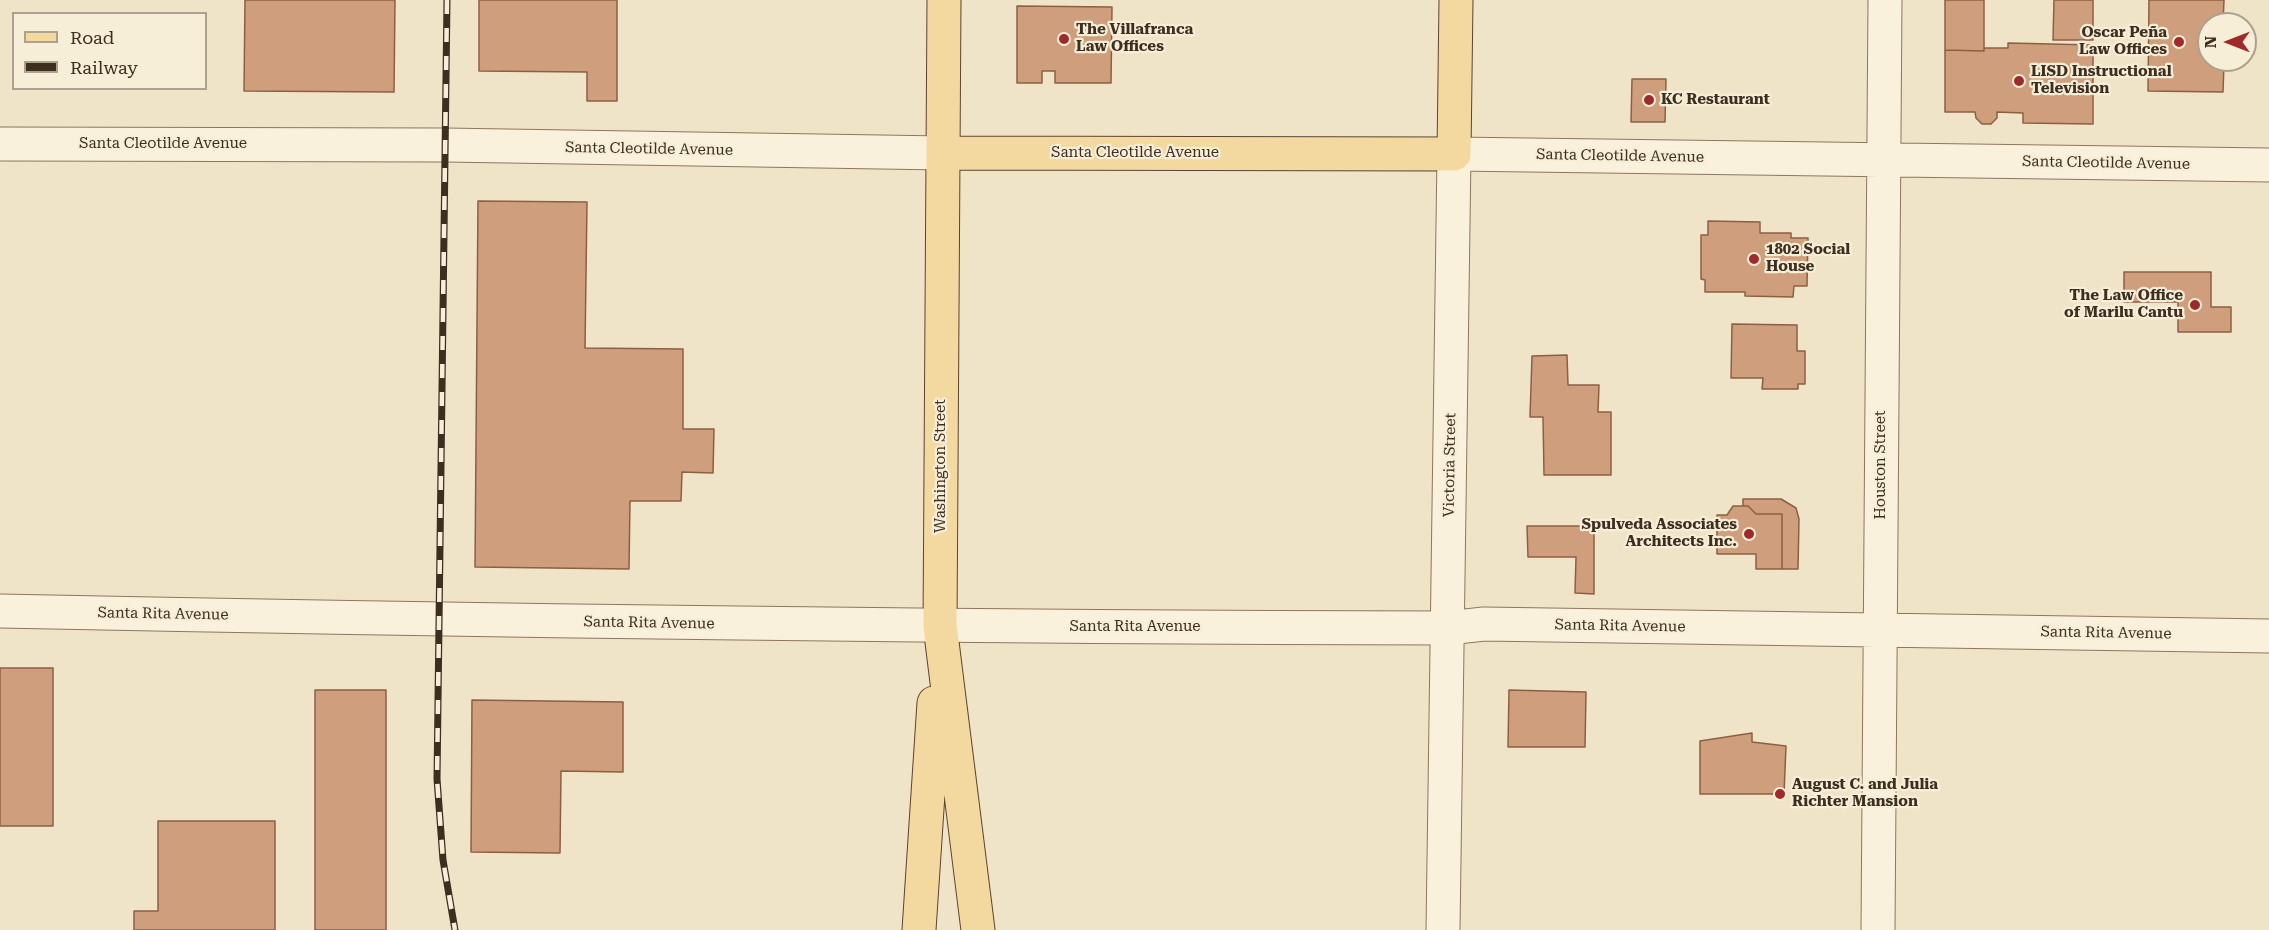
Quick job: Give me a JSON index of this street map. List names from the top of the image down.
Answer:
{
  "streets": {
    "main road": ["Santa Cleotilde Avenue", "Victoria Street", "Washington Street"],
    "street": ["Houston Street", "Santa Rita Avenue"]
  },
  "crossings": [
    ["Santa Cleotilde Avenue", "Victoria Street"],
    ["Santa Cleotilde Avenue", "Houston Street"],
    ["Santa Cleotilde Avenue", "Washington Street"],
    ["Victoria Street", "Santa Rita Avenue"],
    ["Houston Street", "Santa Rita Avenue"],
    ["Washington Street", "Santa Rita Avenue"]
  ],
  "places": [
    "The Villafranca Law Offices",
    "Oscar Peña Law Offices",
    "LISD Instructional Television",
    "KC Restaurant",
    "1802 Social House",
    "The Law Office of Marilu Cantu",
    "Spulveda Associates Architects Inc.",
    "August C. and Julia Richter Mansion"
  ],
  "legend": ["Road", "Railway"],
  "north": "left"
}
